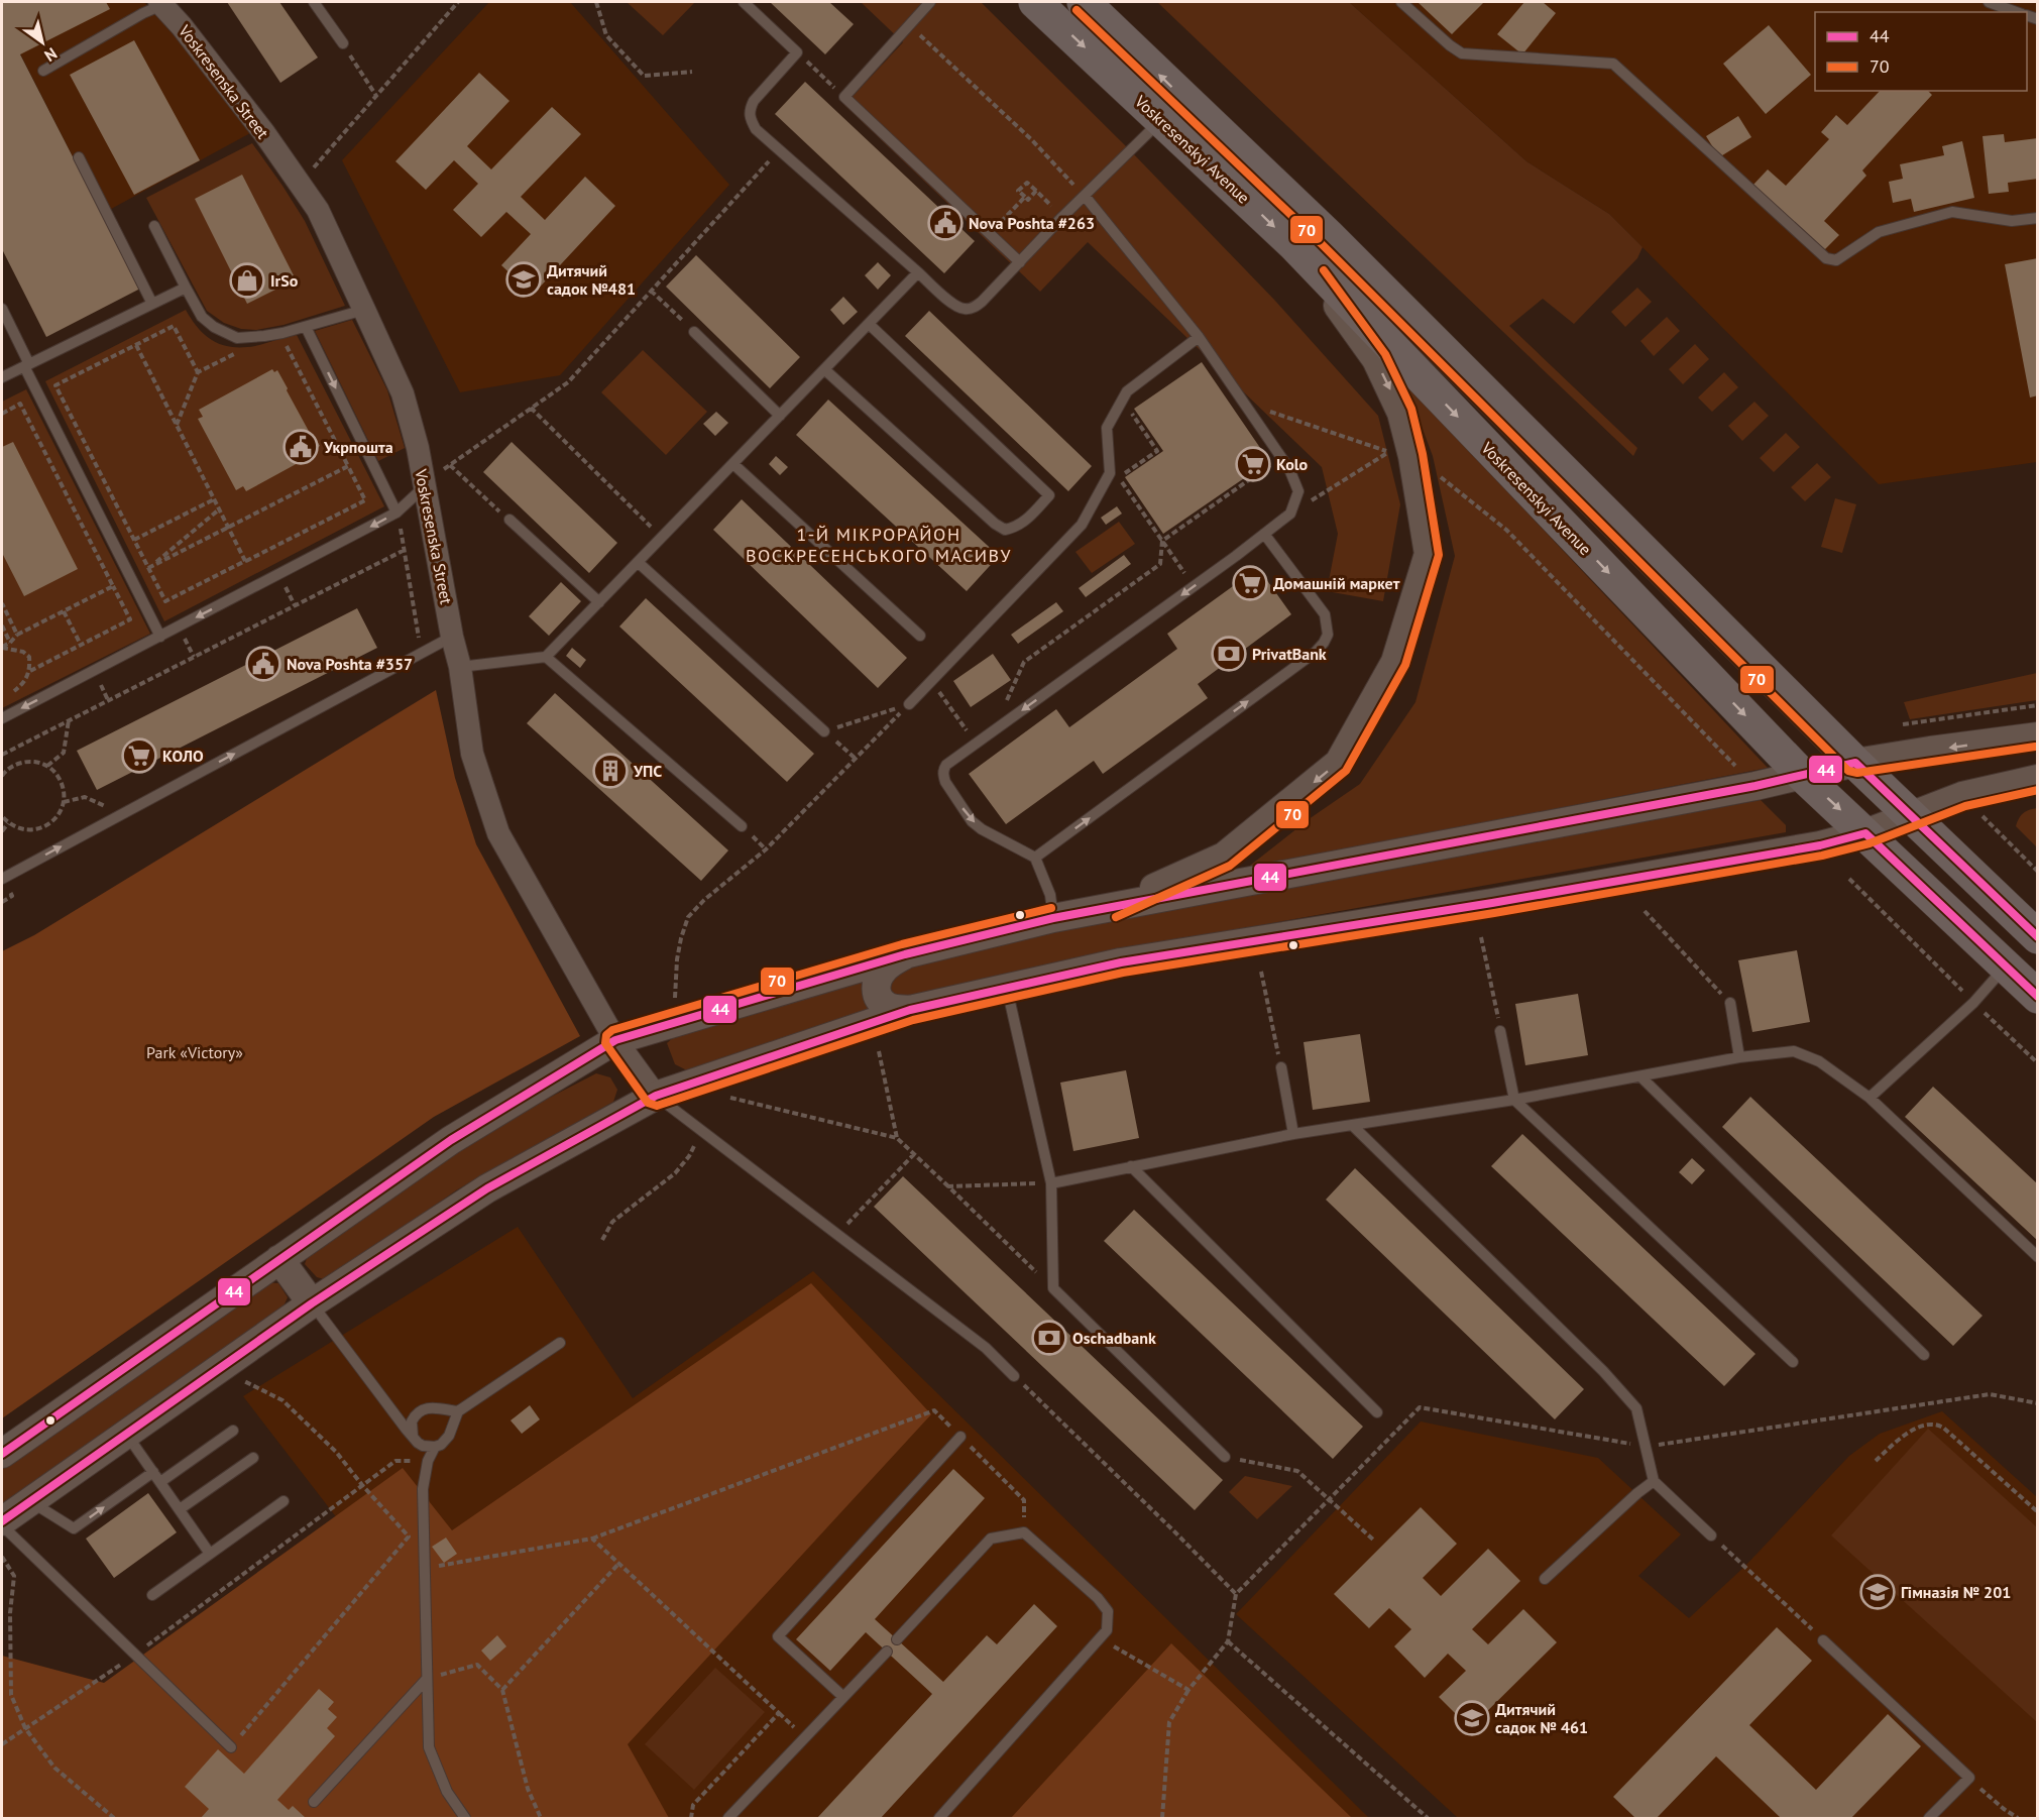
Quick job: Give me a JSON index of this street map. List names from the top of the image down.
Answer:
{
  "streets": {
    "main road": ["Voskresenskyi Avenue"],
    "street": ["Voskresenska Street"]
  },
  "districts": ["1-Й МІКРОРАЙОН ВОСКРЕСЕНСЬКОГО МАСИВУ"],
  "parks": ["Park «Victory»"],
  "places": {
    "public building": ["Nova Poshta #263", "Укрпошта", "Nova Poshta #357"],
    "school or university": ["Дитячий садок №481", "Гімназія № 201", "Дитячий садок № 461"],
    "shop": ["IrSo"],
    "supermarket": ["Kolo", "Домашній маркет", "КОЛО"],
    "bank": ["PrivatBank", "Oschadbank"],
    "building": ["УПС"]
  },
  "lines": ["transit line 70", "transit line 44"],
  "legend": ["44", "70"],
  "north": "bottom right"
}
